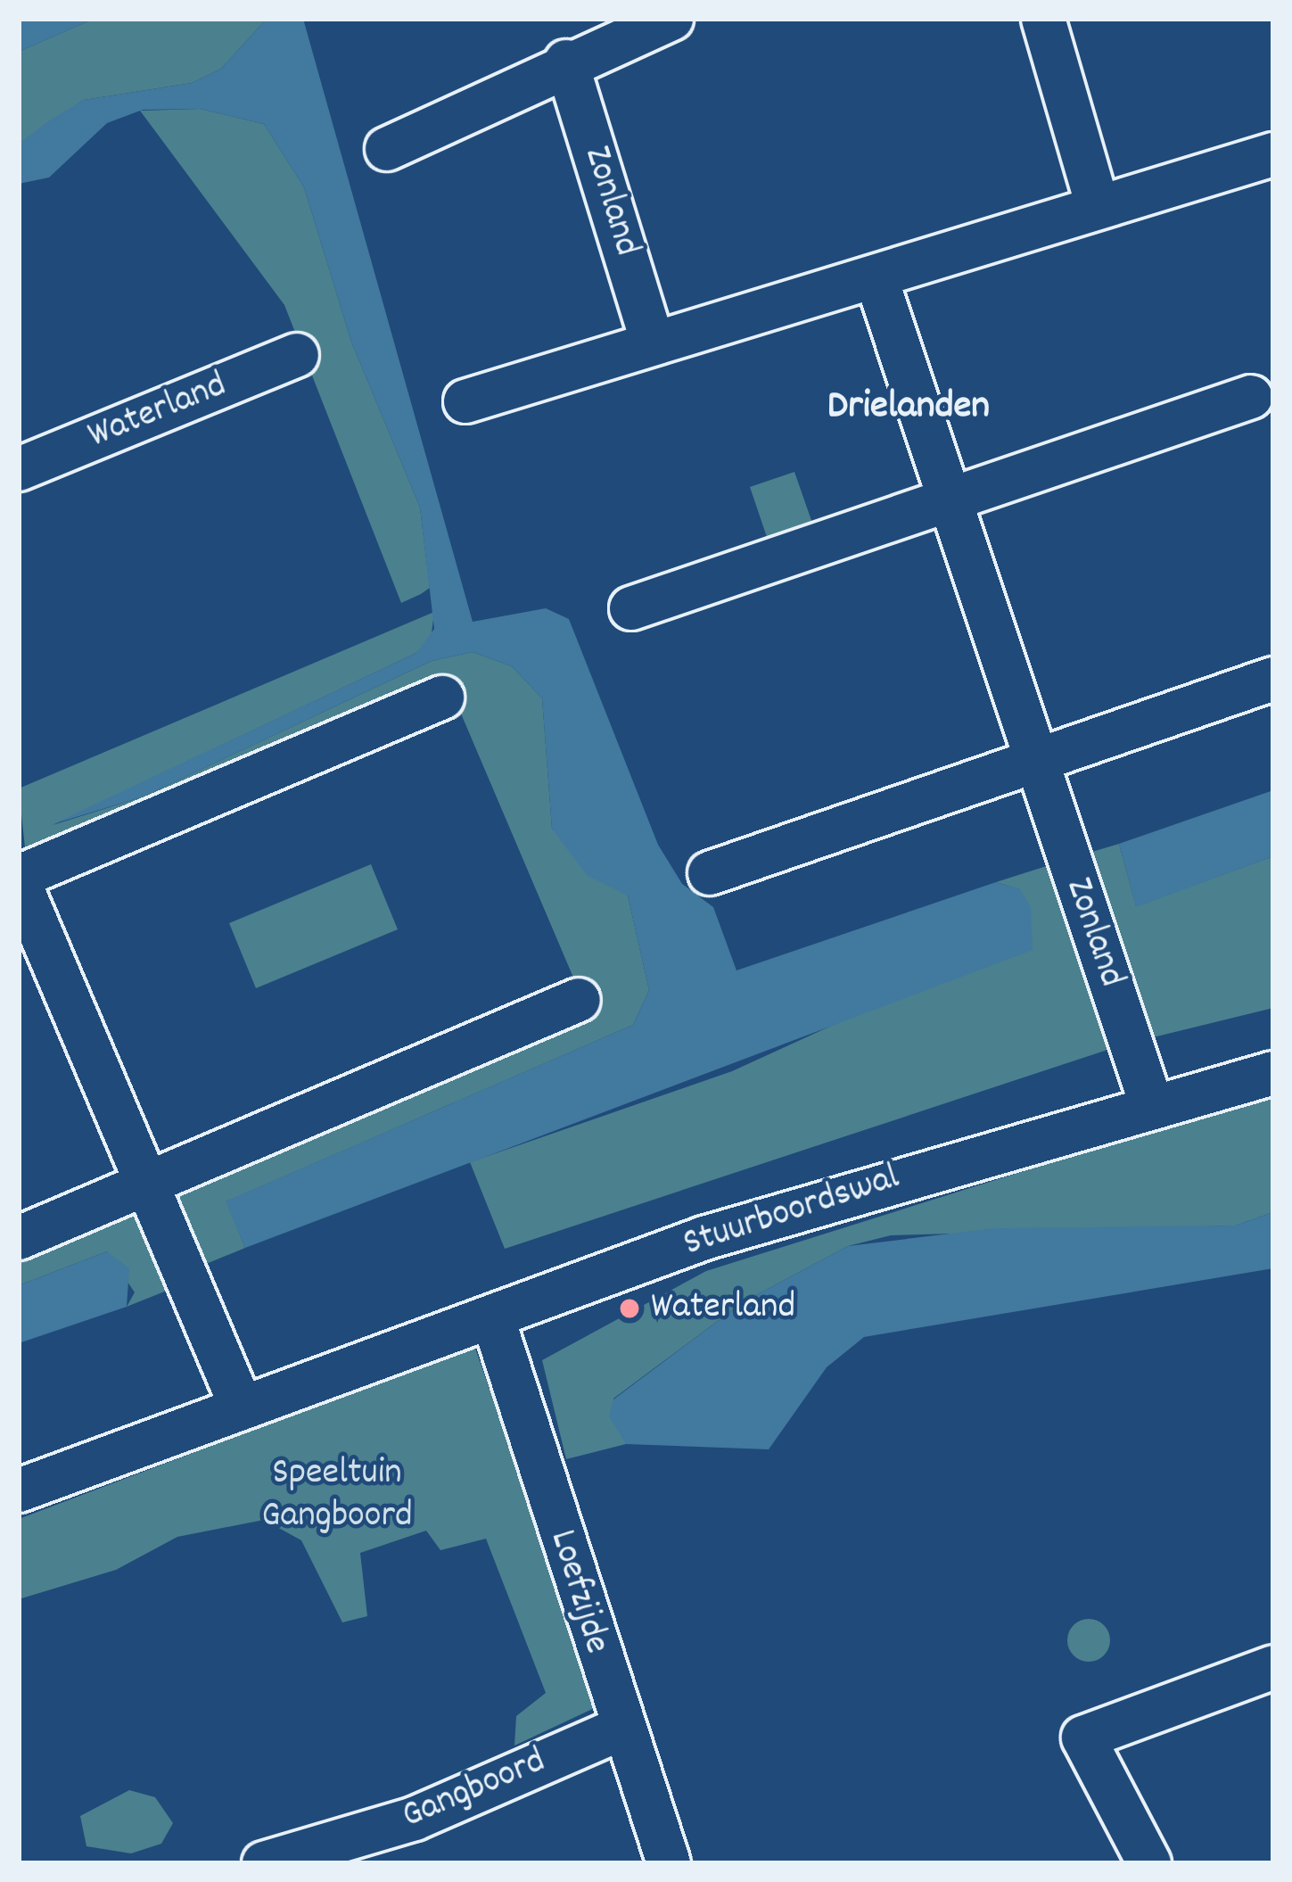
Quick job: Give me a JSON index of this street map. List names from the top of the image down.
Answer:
{
  "streets": {
    "street": [
      "Zonland",
      "Waterland",
      "Stuurboordswal",
      "Loefzijde",
      "Gangboord"
    ]
  },
  "crossings": [
    ["Zonland", "Stuurboordswal"],
    ["Stuurboordswal", "Loefzijde"],
    ["Loefzijde", "Gangboord"]
  ],
  "districts": ["Drielanden"],
  "parks": ["Speeltuin Gangboord"],
  "places": ["Waterland"]
}
